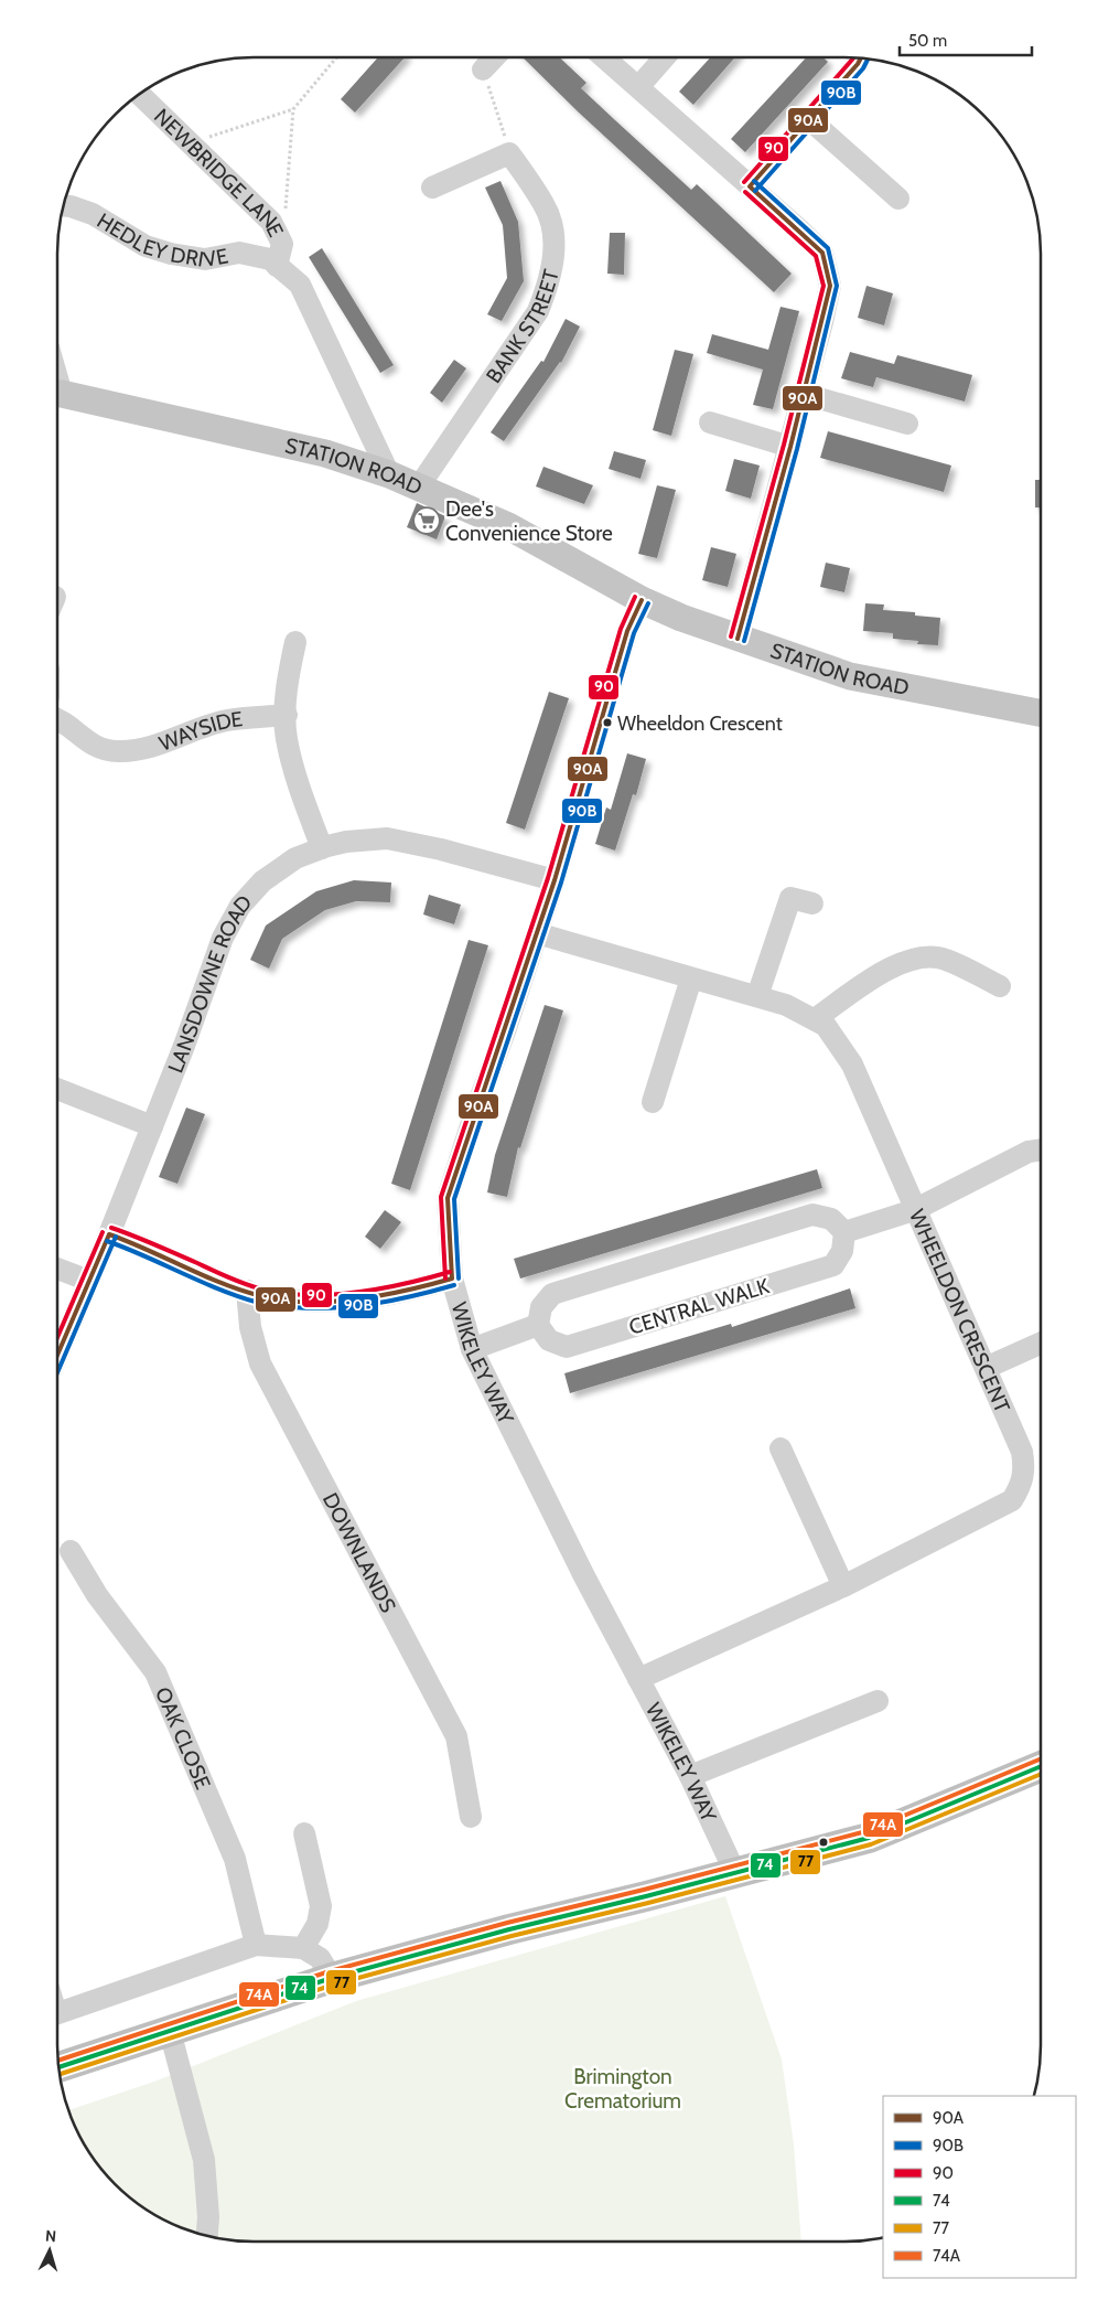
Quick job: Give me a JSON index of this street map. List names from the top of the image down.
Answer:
{
  "streets": {
    "main road": ["STATION ROAD"],
    "street": [
      "NEWBRIDGE LANE",
      "HEDLEY DRIVE",
      "BANK STREET",
      "WAYSIDE",
      "LANSDOWNE ROAD",
      "CENTRAL WALK",
      "WHEELDON CRESCENT",
      "WIKELEY WAY",
      "DOWNLANDS",
      "OAK CLOSE"
    ]
  },
  "crossings": [
    ["NEWBRIDGE LANE", "HEDLEY DRIVE"],
    ["NEWBRIDGE LANE", "STATION ROAD"],
    ["BANK STREET", "STATION ROAD"],
    ["STATION ROAD", "WIKELEY WAY"],
    ["LANSDOWNE ROAD", "WIKELEY WAY"],
    ["WHEELDON CRESCENT", "WIKELEY WAY"]
  ],
  "parks": ["Brimington Crematorium"],
  "places": {
    "supermarket": ["Dee's Convenience Store"],
    "other": ["Wheeldon Crescent"]
  },
  "lines": [
    "transit line 90",
    "transit line 90A",
    "transit line 90B",
    "transit line 74A",
    "transit line 74",
    "transit line 77"
  ],
  "legend": [
    "90A",
    "90B",
    "90",
    "74",
    "77",
    "74A"
  ],
  "scale_bar": "50 m",
  "north": "top"
}
